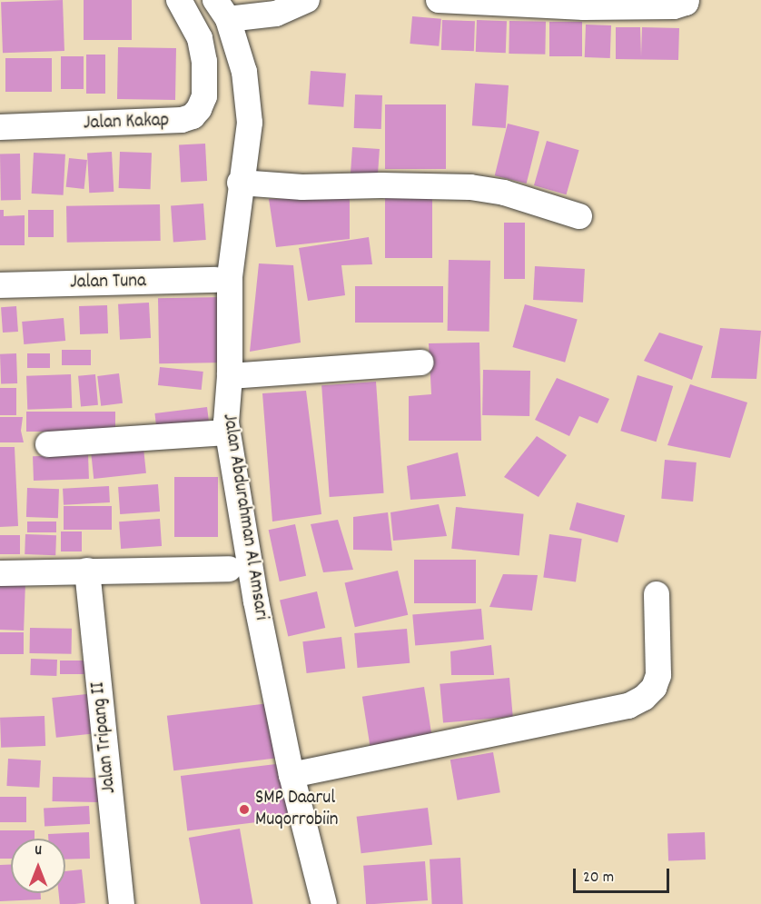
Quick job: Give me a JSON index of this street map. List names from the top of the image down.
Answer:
{
  "streets": {
    "street": [
      "Jalan Kakap",
      "Jalan Tuna",
      "Jalan Abdurahman Al Amsari",
      "Jalan Tripang II"
    ]
  },
  "places": ["SMP Daarul Muqorrobiin"],
  "scale_bar": "20 m",
  "north": "top"
}
